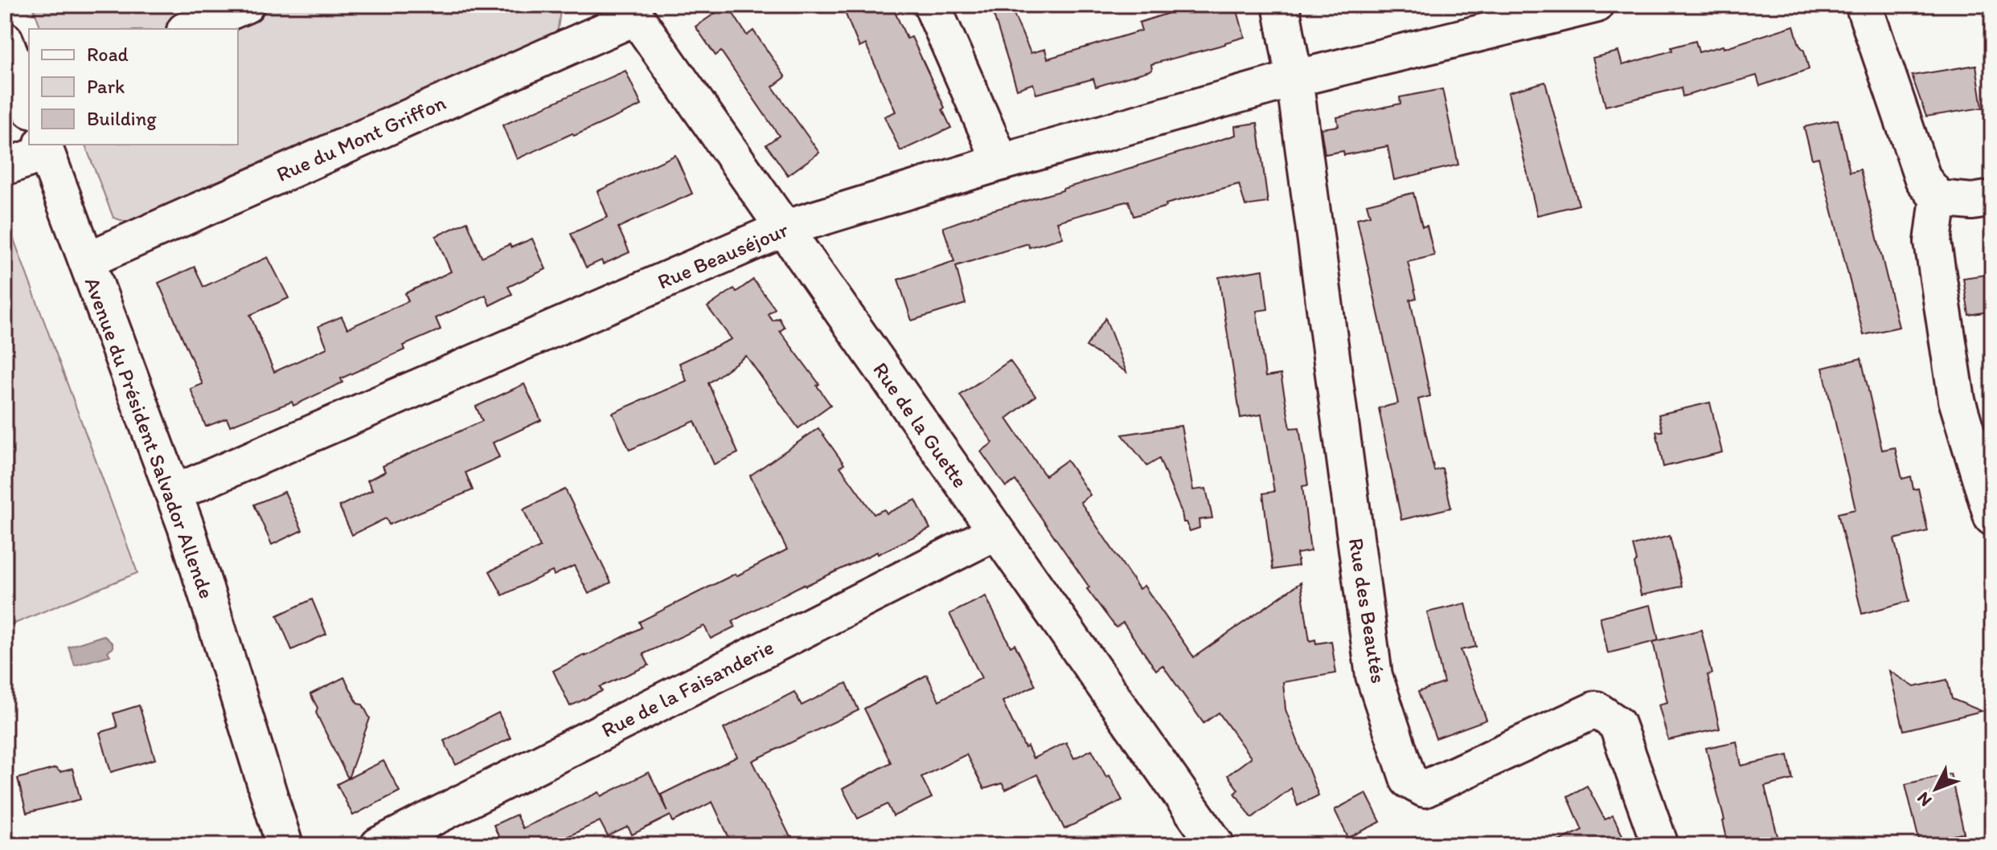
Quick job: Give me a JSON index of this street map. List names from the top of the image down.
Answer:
{
  "streets": {
    "street": [
      "Rue du Mont Griffon",
      "Rue Beauséjour",
      "Rue de la Guette",
      "Avenue du Président Salvador Allende",
      "Rue des Beautés",
      "Rue de la Faisanderie"
    ]
  },
  "crossings": [
    ["Rue du Mont Griffon", "Rue de la Guette"],
    ["Rue du Mont Griffon", "Avenue du Président Salvador Allende"],
    ["Rue Beauséjour", "Rue de la Guette"],
    ["Rue Beauséjour", "Avenue du Président Salvador Allende"],
    ["Rue Beauséjour", "Rue des Beautés"],
    ["Rue de la Guette", "Rue de la Faisanderie"]
  ],
  "legend": ["Road", "Park", "Building"],
  "north": "bottom left"
}
